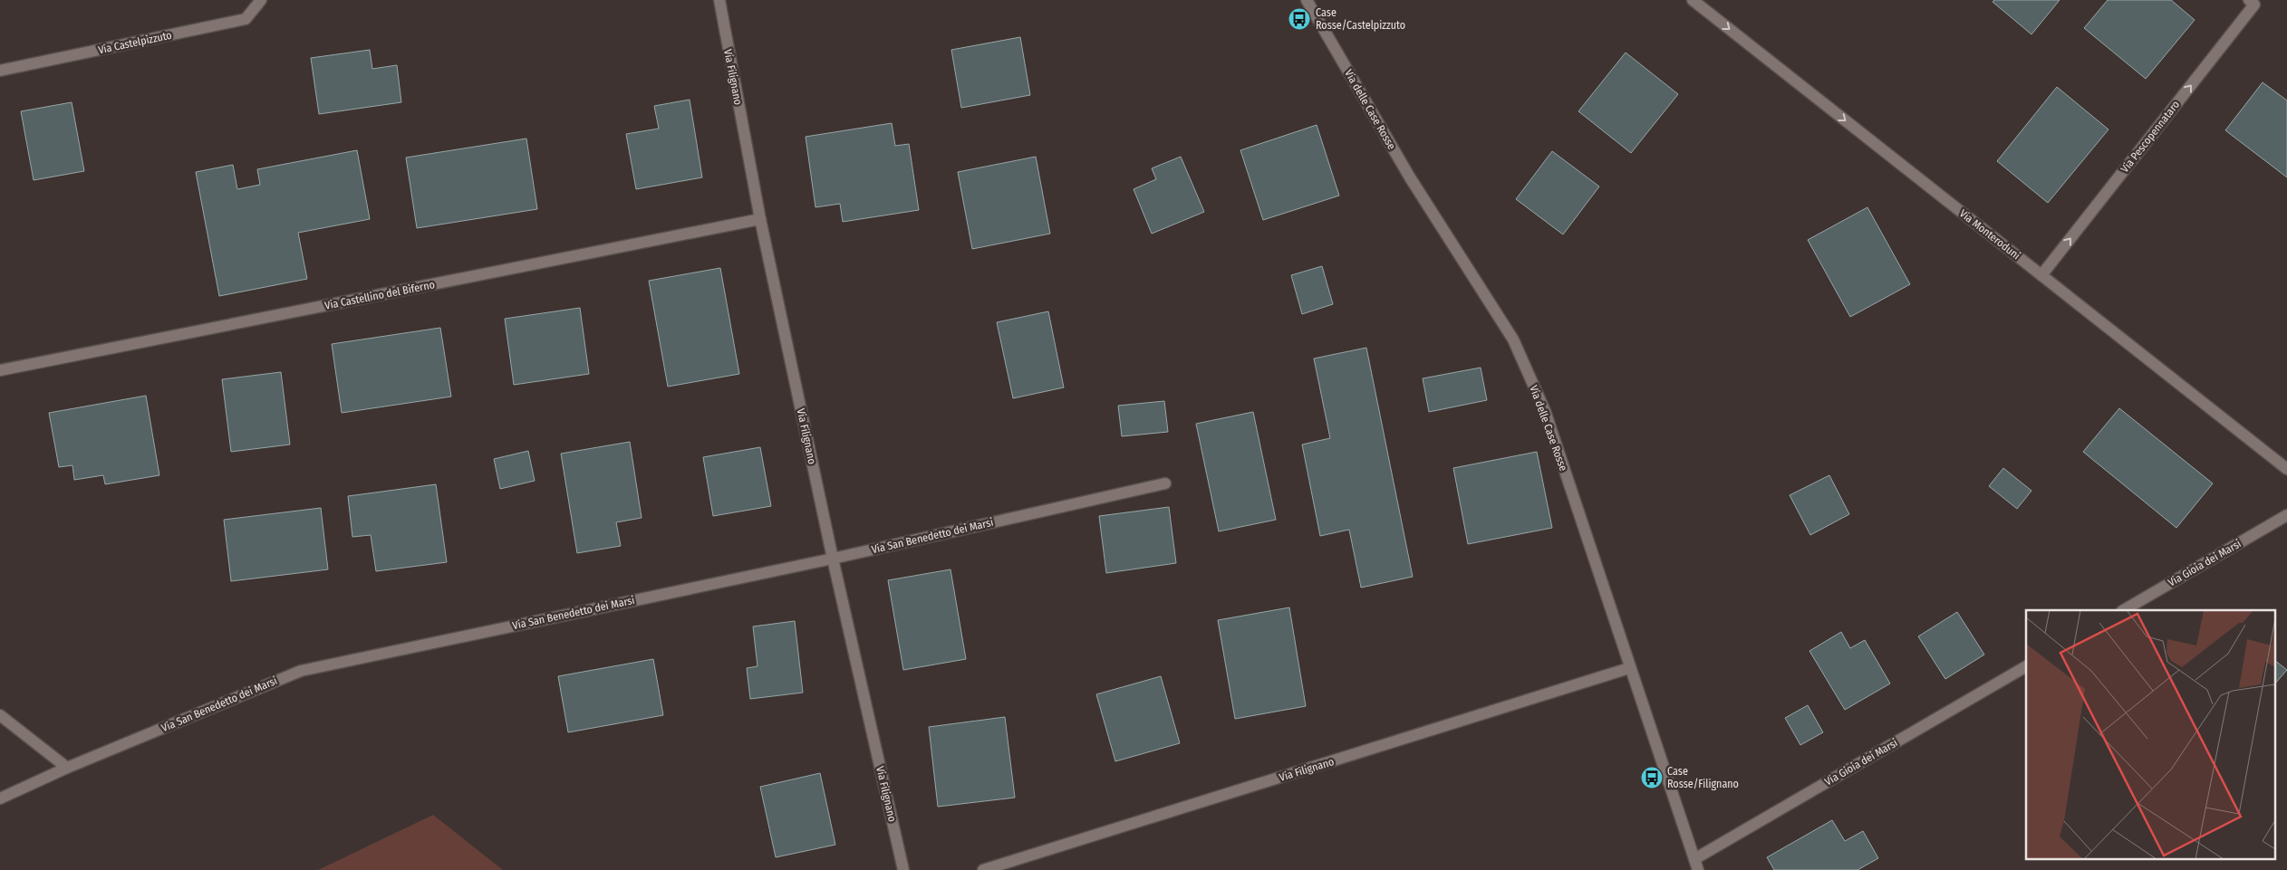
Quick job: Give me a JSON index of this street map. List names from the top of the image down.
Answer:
{
  "streets": {
    "street": [
      "Via Castelpizzuto",
      "Via Filignano",
      "Via delle Case Rosse",
      "Via Pescopennataro",
      "Via Monteroduni",
      "Via Castellino del Biferno",
      "Via San Benedetto dei Marsi",
      "Via Gioia dei Marsi"
    ]
  },
  "crossings": [
    ["Via Filignano", "Via delle Case Rosse"],
    ["Via Filignano", "Via Castellino del Biferno"],
    ["Via Filignano", "Via San Benedetto dei Marsi"],
    ["Via delle Case Rosse", "Via Gioia dei Marsi"],
    ["Via Pescopennataro", "Via Monteroduni"]
  ],
  "one_way": ["Via Pescopennataro", "Via Monteroduni"],
  "places": {
    "bus stop": ["Case Rosse/Castelpizzuto", "Case Rosse/Filignano"]
  }
}
